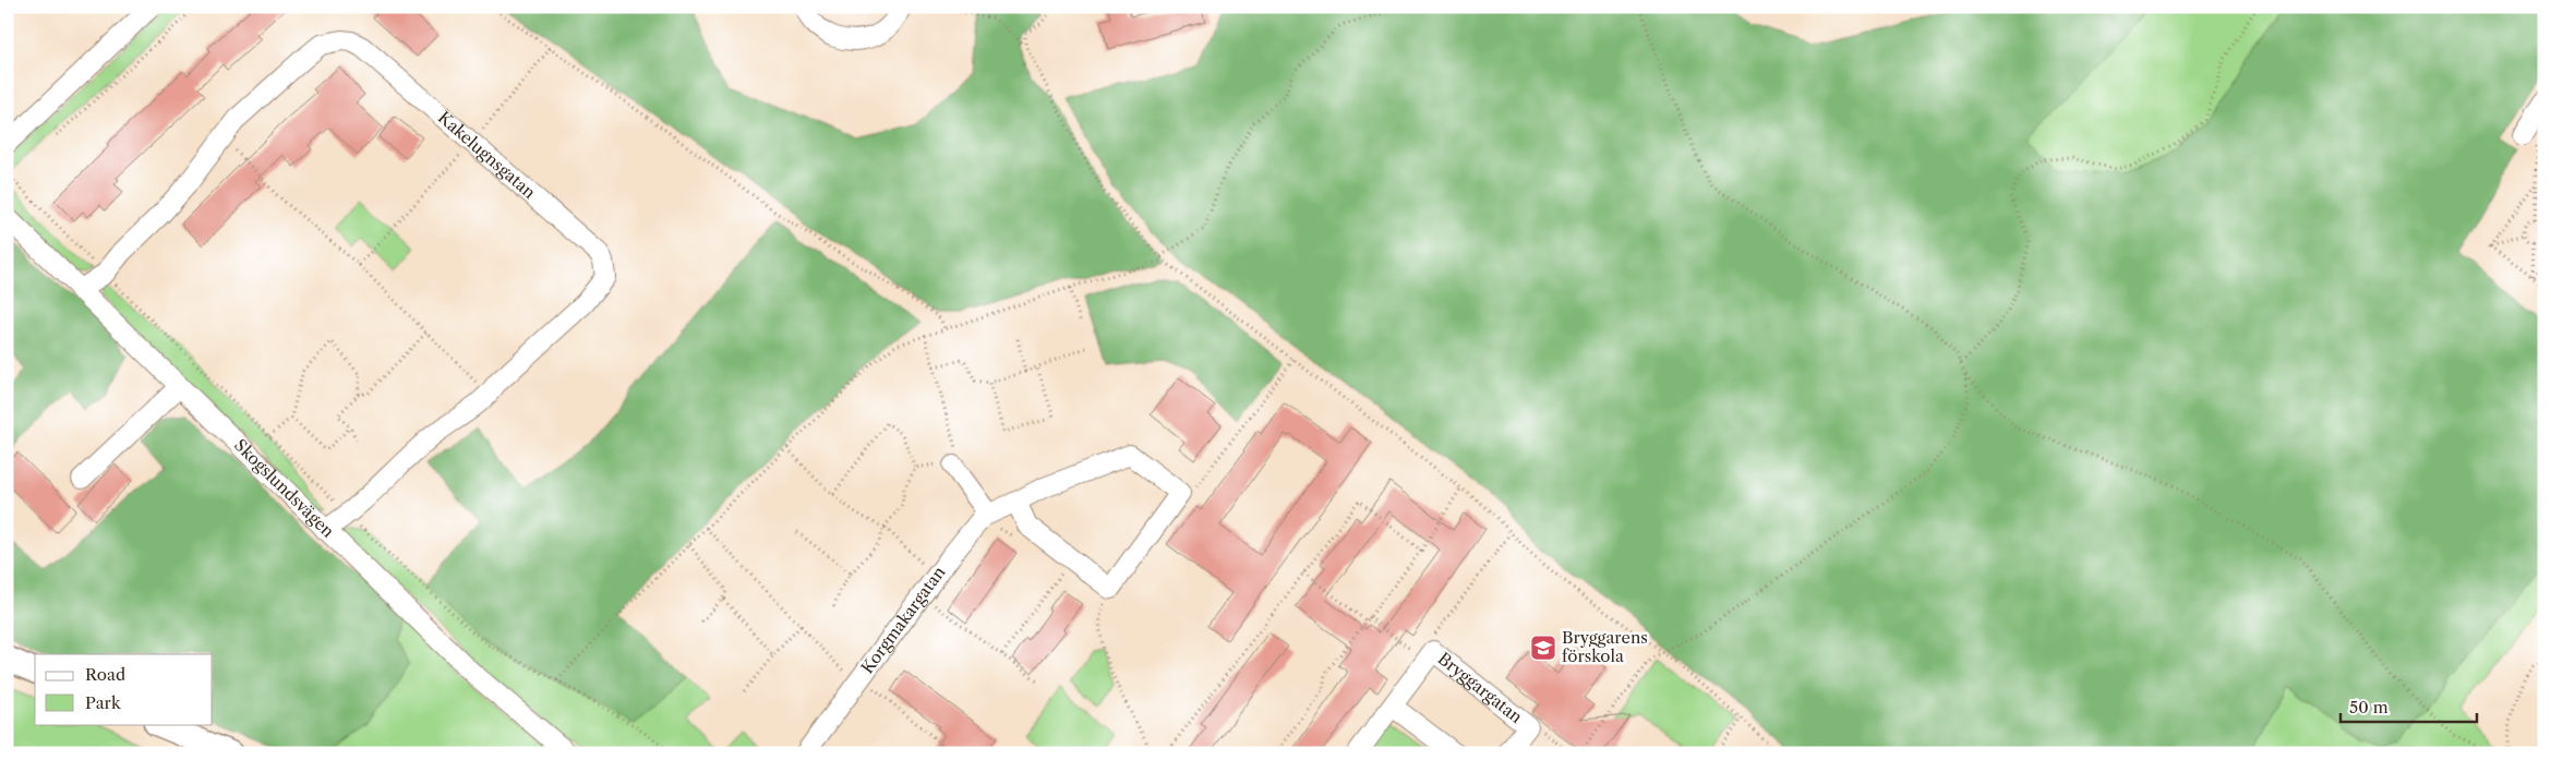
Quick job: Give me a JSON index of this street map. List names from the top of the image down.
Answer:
{
  "streets": {
    "street": [
      "Kakelugnsgatan",
      "Skogslundsvägen",
      "Korgmakargatan",
      "Bryggargatan"
    ]
  },
  "crossings": [
    ["Kakelugnsgatan", "Skogslundsvägen"]
  ],
  "places": {
    "school or university": ["Bryggarens förskola"]
  },
  "legend": ["Road", "Park"],
  "scale_bar": "50 m"
}
